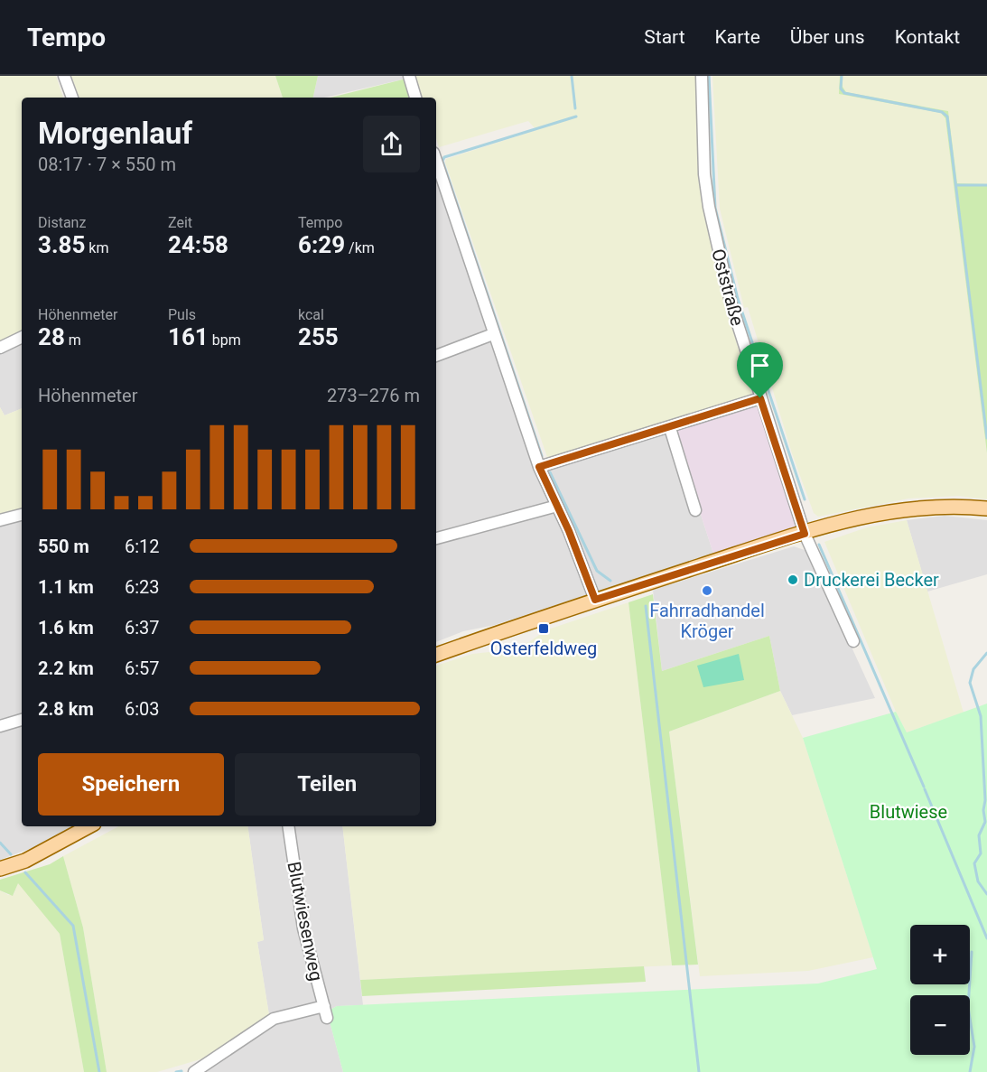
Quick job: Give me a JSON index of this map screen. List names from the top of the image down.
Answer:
{
  "streets": {
    "street": ["Oststraße", "Blutwiesenweg"]
  },
  "parks": ["Blutwiese"],
  "places": {
    "other": ["Druckerei Becker", "Fahrradhandel Kröger"],
    "transit": ["Osterfeldweg"]
  },
  "page": {
    "header": "Tempo",
    "nav": [
      "Start",
      "Karte",
      "Über uns",
      "Kontakt"
    ],
    "heading": ["Morgenlauf", "08:17 · 7 × 550 m"],
    "stats": [
      ["Distanz", "3.85 km"],
      ["Zeit", "24:58"],
      ["Tempo", "6:29 /km"],
      ["Höhenmeter", "28 m"],
      ["Puls", "161 bpm"],
      ["kcal", "255"]
    ],
    "chart": ["Höhenmeter", "273–276 m"],
    "list": [
      {
        "name": "550 m",
        "note": "6:12"
      },
      {
        "name": "1.1 km",
        "note": "6:23"
      },
      {
        "name": "1.6 km",
        "note": "6:37"
      },
      {
        "name": "2.2 km",
        "note": "6:57"
      },
      {
        "name": "2.8 km",
        "note": "6:03"
      }
    ],
    "buttons": ["Speichern", "Teilen"],
    "map_buttons": ["+", "−"]
  }
}
